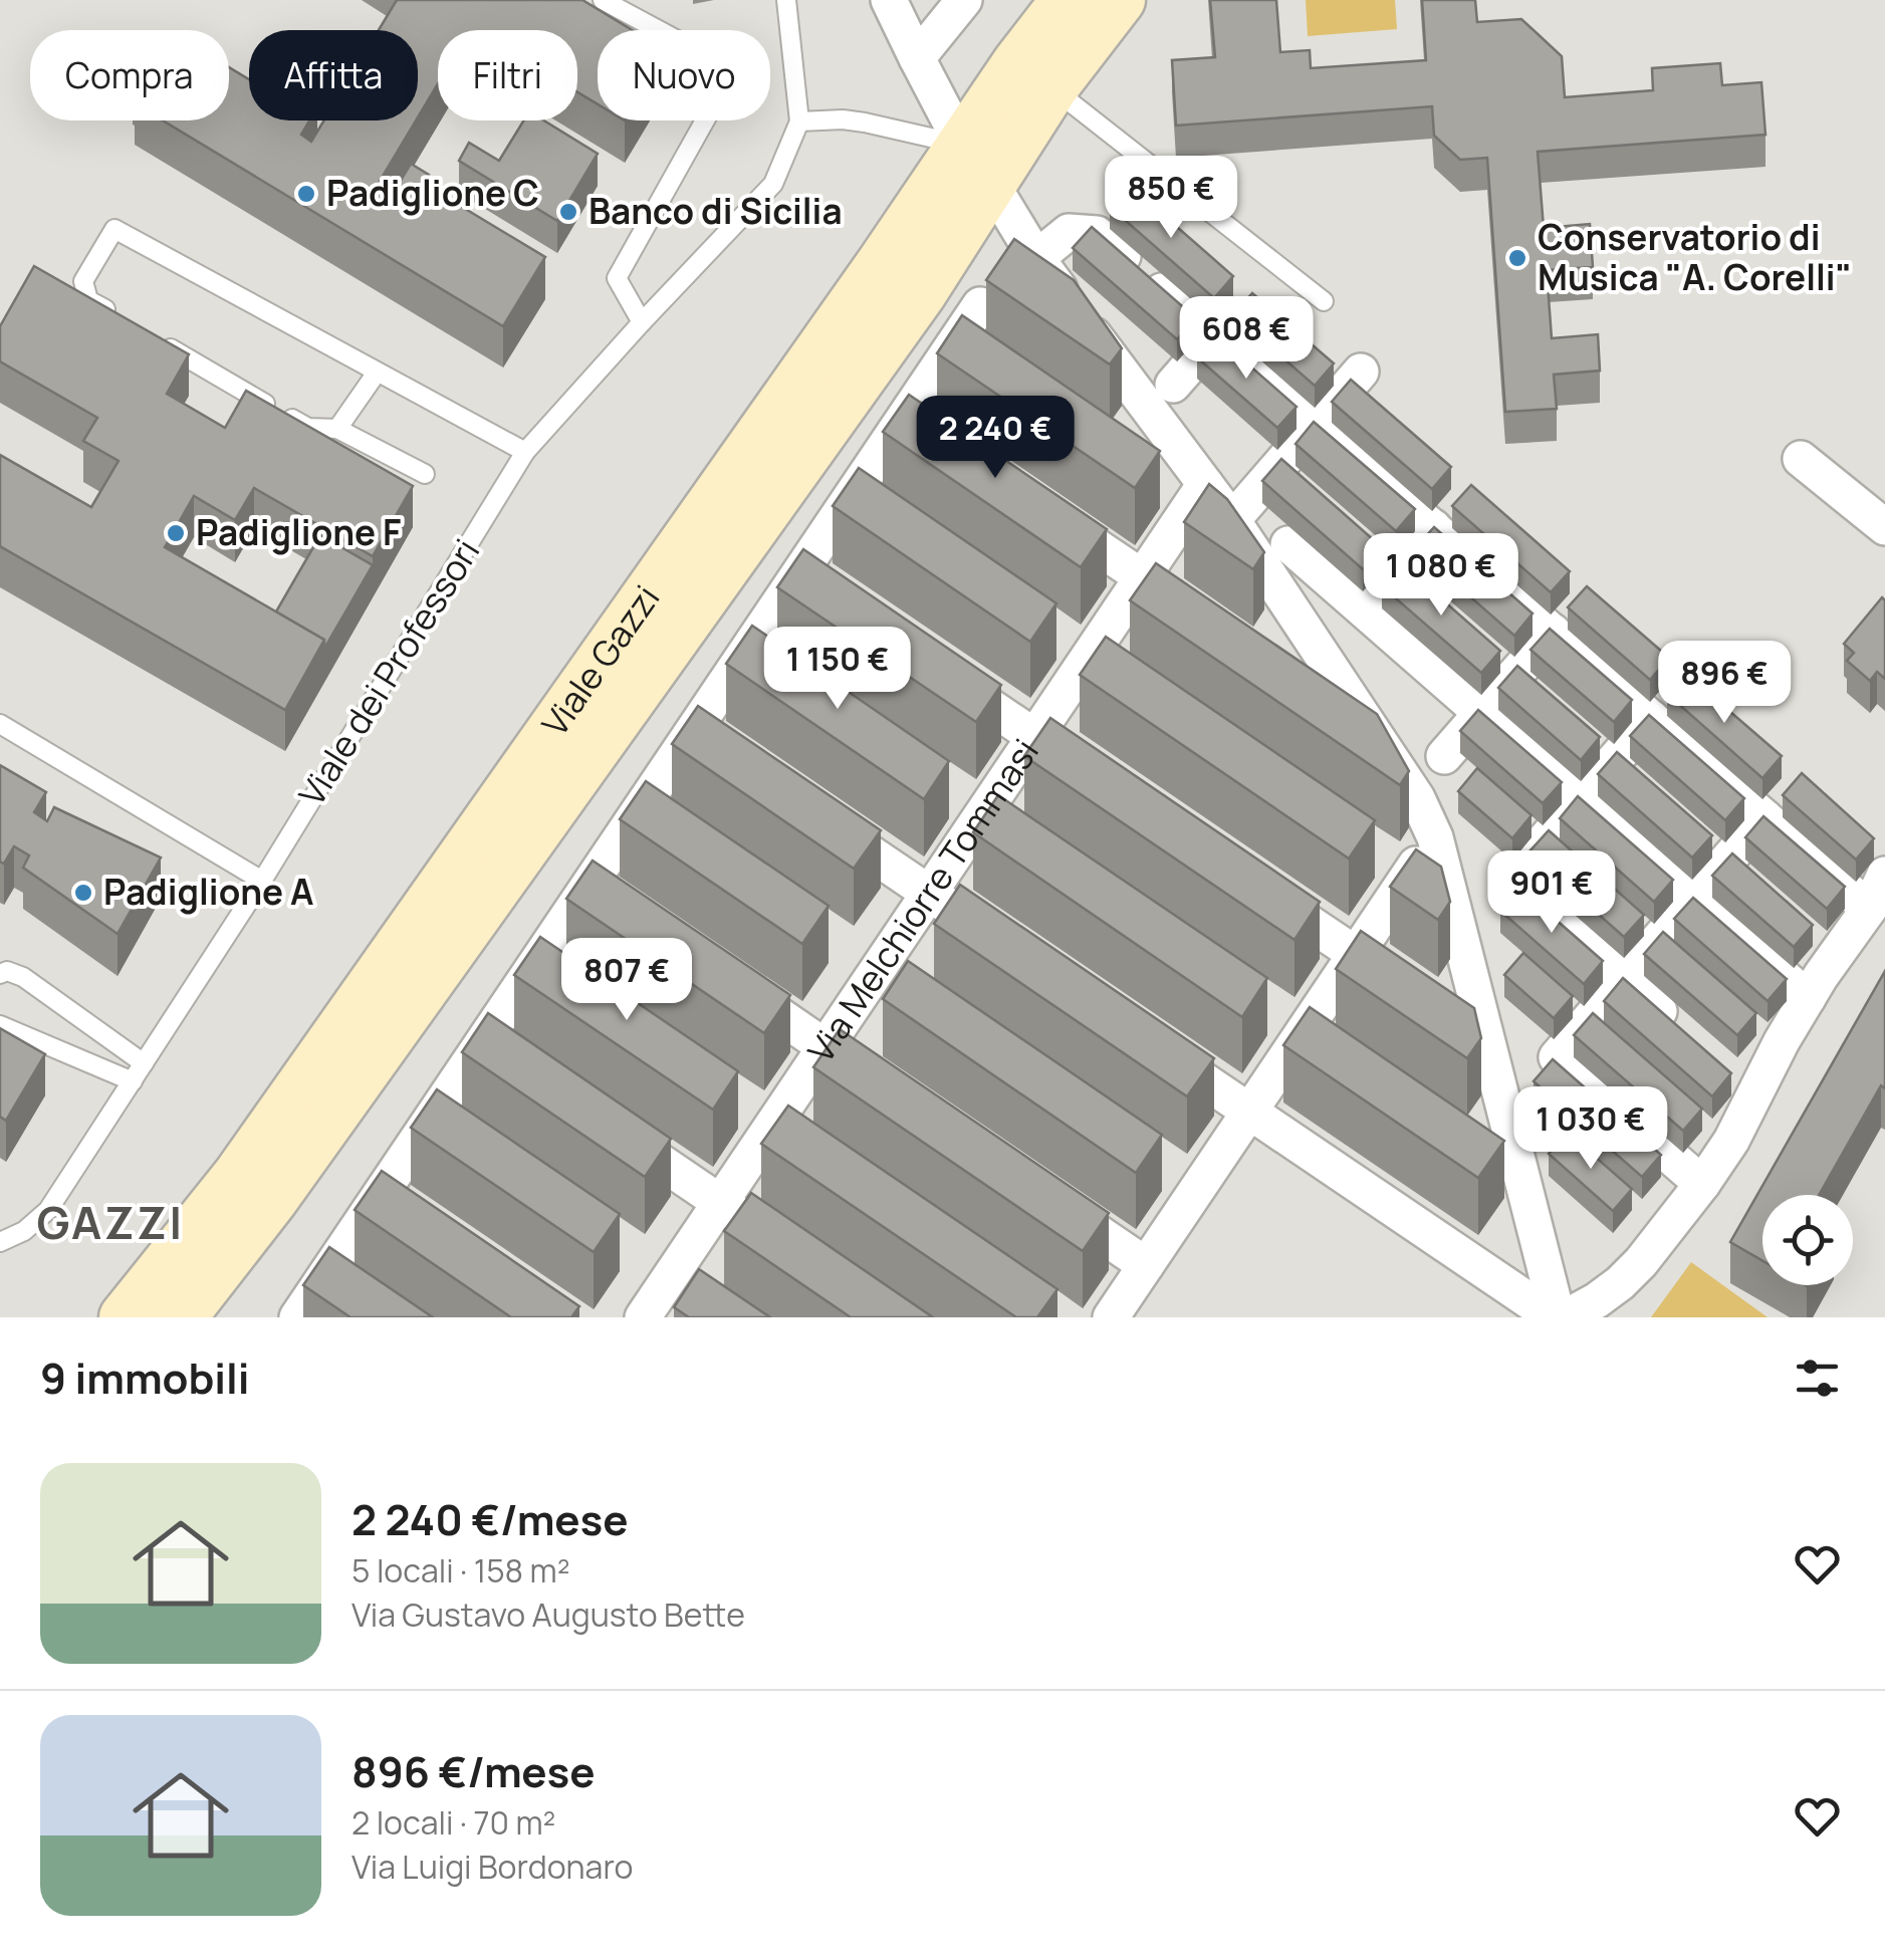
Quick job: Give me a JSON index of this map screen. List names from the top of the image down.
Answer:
{
  "streets": {
    "main road": ["Viale Gazzi"],
    "street": ["Via Melchiorre Tommasi"],
    "lane": ["Viale dei Professori"]
  },
  "districts": ["GAZZI"],
  "places": [
    "Padiglione C",
    "Banco di Sicilia",
    "Conservatorio di Musica \"A. Corelli\"",
    "Padiglione F",
    "Padiglione A"
  ],
  "page": {
    "chip": [
      "Compra",
      "Affitta",
      "Filtri",
      "Nuovo"
    ],
    "price": [
      "850 €",
      "608 €",
      "2 240 €",
      "1 080 €",
      "1 150 €",
      "896 €",
      "901 €",
      "807 €",
      "1 030 €"
    ],
    "heading": "9 immobili",
    "list": [
      {
        "name": "2 240 €/mese",
        "note": "5 locali · 158 m² · Via Gustavo Augusto Bette"
      },
      {
        "name": "896 €/mese",
        "note": "2 locali · 70 m² · Via Luigi Bordonaro"
      }
    ]
  }
}
